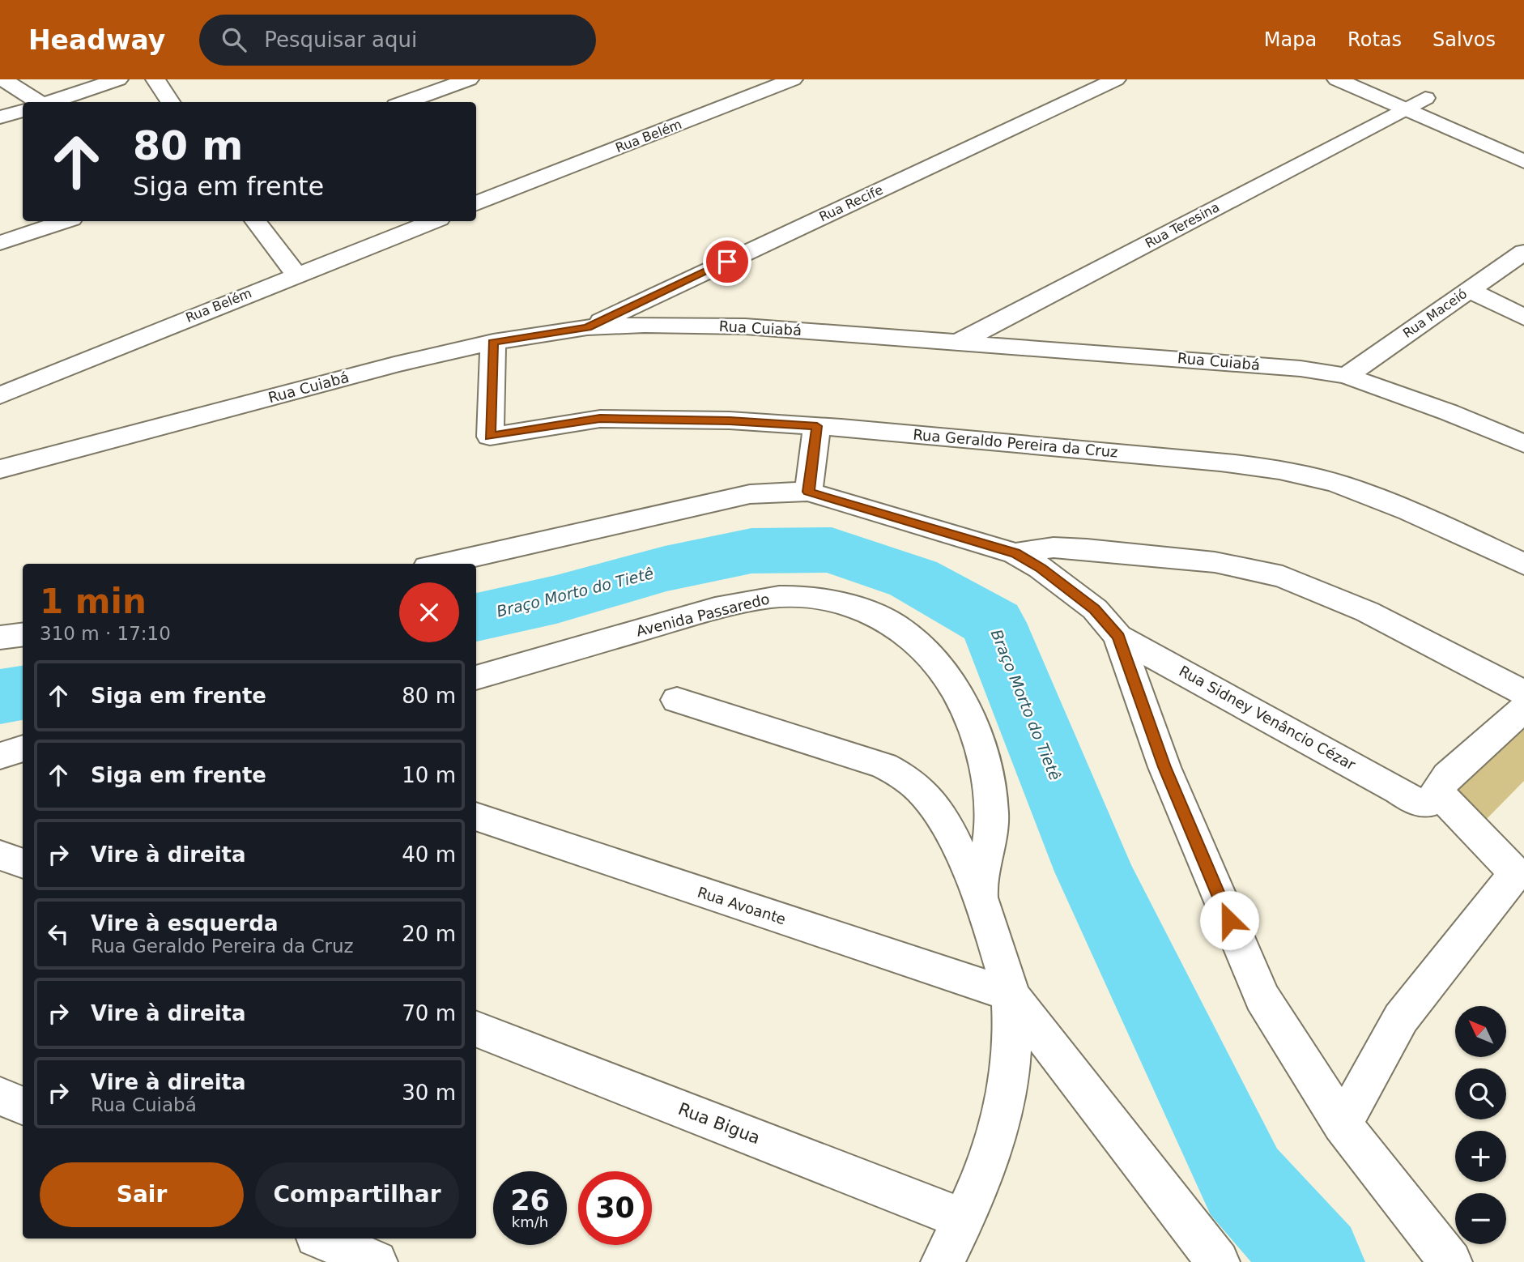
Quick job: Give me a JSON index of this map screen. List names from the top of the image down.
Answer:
{
  "streets": {
    "street": [
      "Rua Belém",
      "Rua Recife",
      "Rua Teresina",
      "Rua Maceió",
      "Rua Cuiabá",
      "Rua Geraldo Pereira da Cruz",
      "Avenida Passaredo",
      "Rua Sidney Venâncio Cézar",
      "Rua Avoante",
      "Rua Bigua"
    ]
  },
  "crossings": [
    ["Rua Recife", "Rua Cuiabá"],
    ["Rua Teresina", "Rua Cuiabá"],
    ["Rua Maceió", "Rua Cuiabá"],
    ["Rua Cuiabá", "Rua Geraldo Pereira da Cruz"],
    ["Avenida Passaredo", "Rua Avoante"],
    ["Avenida Passaredo", "Rua Bigua"]
  ],
  "water": ["Braço Morto do Tietê"],
  "north": "top left",
  "page": {
    "header": "Headway",
    "search": "Pesquisar aqui",
    "nav": ["Mapa", "Rotas", "Salvos"],
    "turn": ["80 m", "Siga em frente"],
    "heading": ["1 min", "310 m · 17:10"],
    "list": [
      {
        "name": "Siga em frente",
        "value": "80 m"
      },
      {
        "name": "Siga em frente",
        "value": "10 m"
      },
      {
        "name": "Vire à direita",
        "value": "40 m"
      },
      {
        "name": "Vire à esquerda",
        "note": "Rua Geraldo Pereira da Cruz",
        "value": "20 m"
      },
      {
        "name": "Vire à direita",
        "value": "70 m"
      },
      {
        "name": "Vire à direita",
        "note": "Rua Cuiabá",
        "value": "30 m"
      }
    ],
    "map_buttons": ["+", "−"],
    "buttons": ["Sair", "Compartilhar"],
    "speed": "26 km/h",
    "limit": "30"
  }
}
